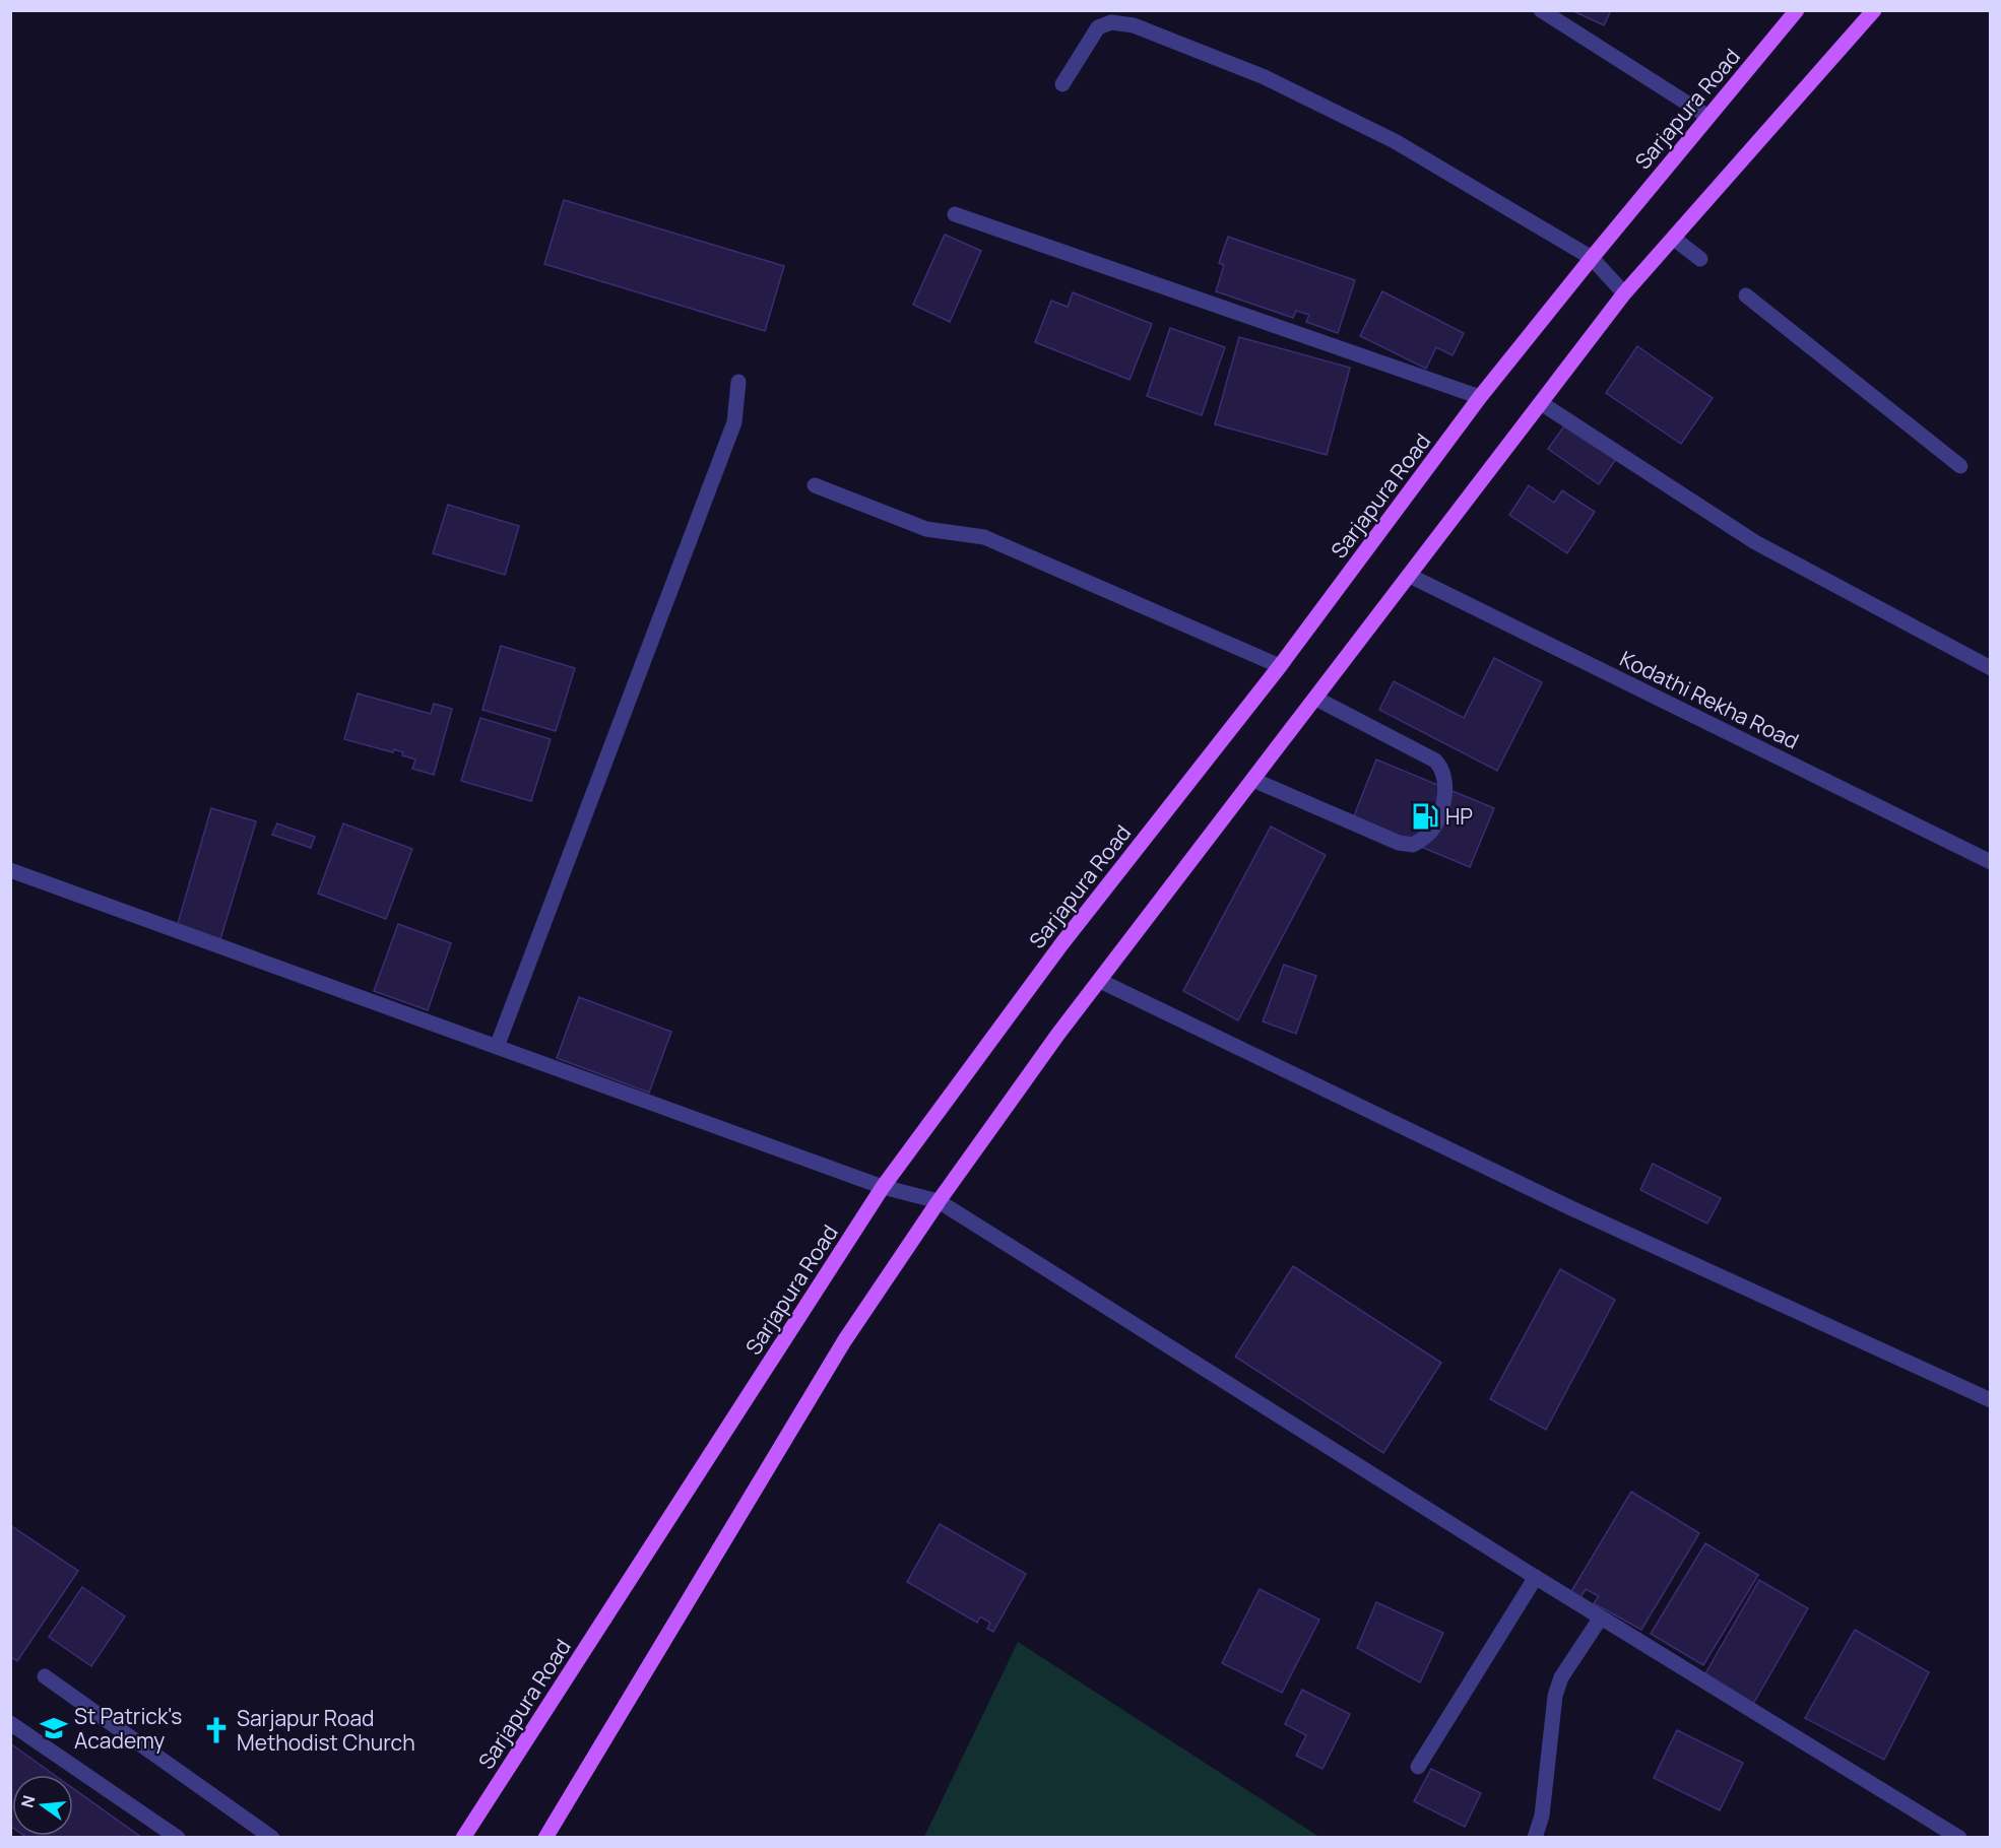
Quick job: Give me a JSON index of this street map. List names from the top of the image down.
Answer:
{
  "streets": {
    "main road": ["Sarjapura Road"],
    "street": ["Kodathi Rekha Road"]
  },
  "places": {
    "fuel station": ["HP"],
    "school or university": ["St Patrick's Academy"],
    "church": ["Sarjapur Road Methodist Church"]
  },
  "north": "left"
}
